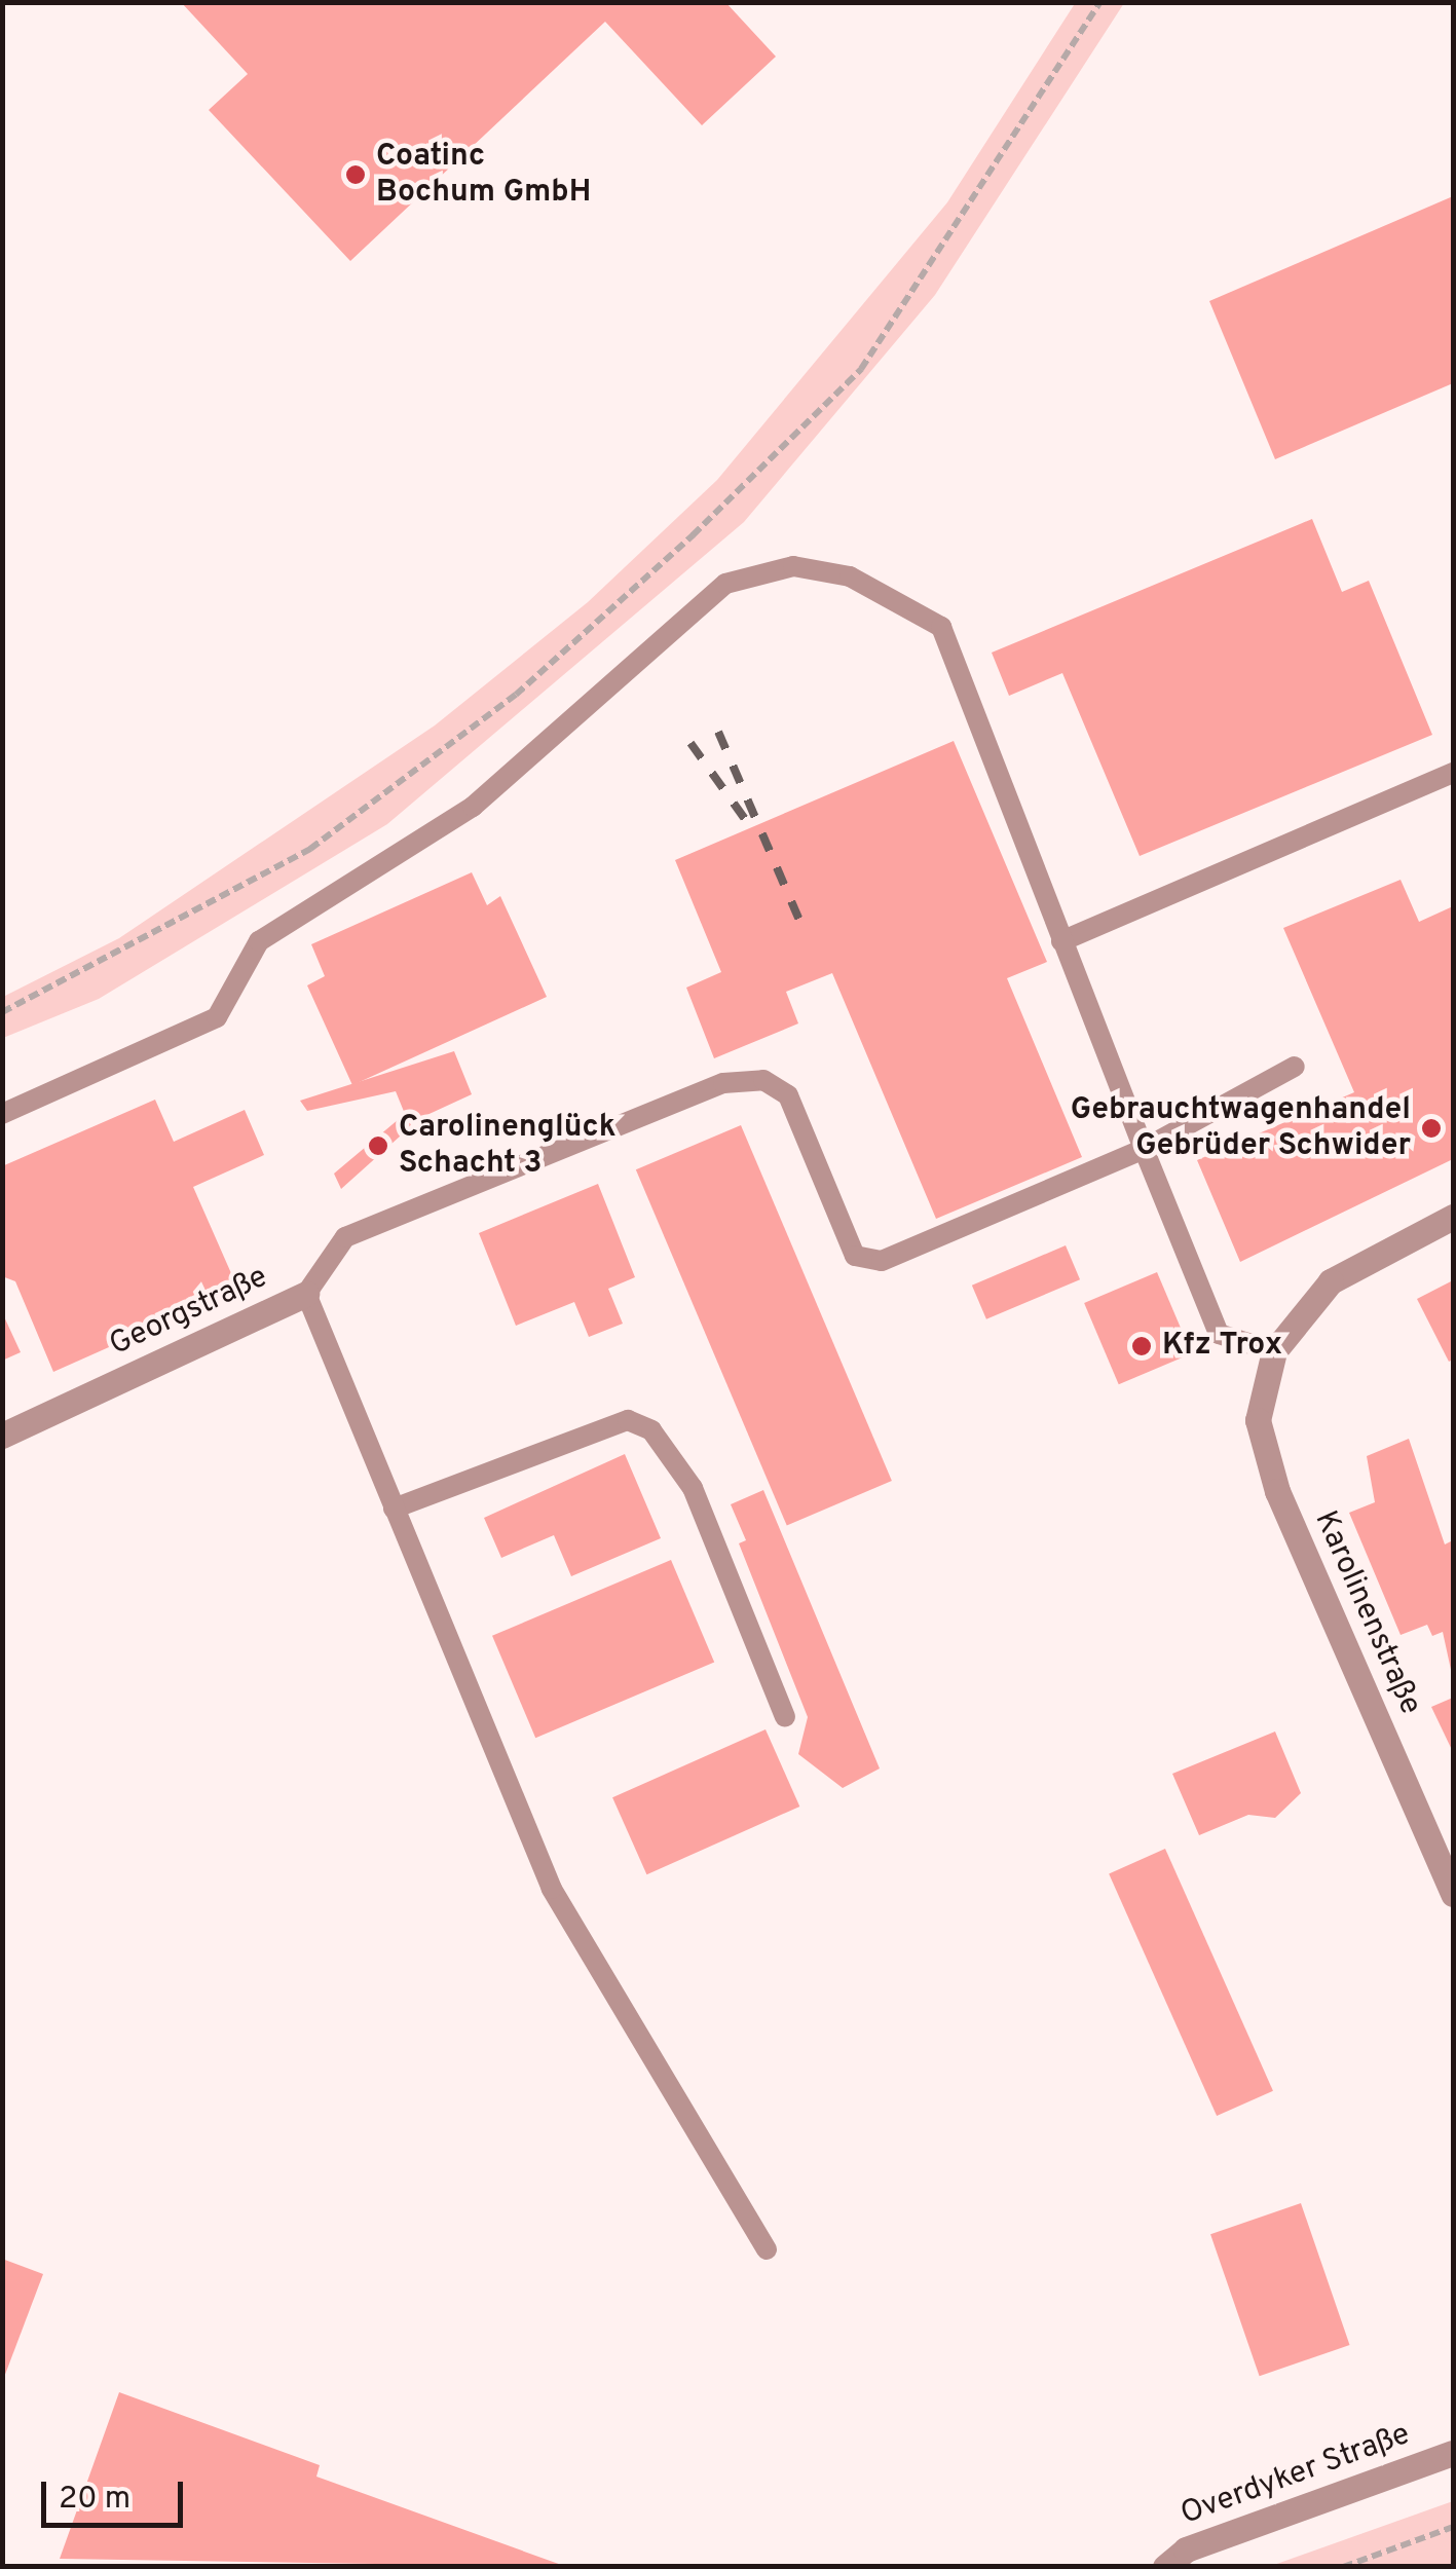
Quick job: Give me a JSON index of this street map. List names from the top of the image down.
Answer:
{
  "streets": {
    "street": ["Georgstraße", "Karolinenstraße", "Overdyker Straße"]
  },
  "places": [
    "Coatinc Bochum GmbH",
    "Gebrauchtwagenhandel Gebrüder Schwider",
    "Carolinenglück Schacht 3",
    "Kfz Trox"
  ],
  "scale_bar": "20 m"
}
